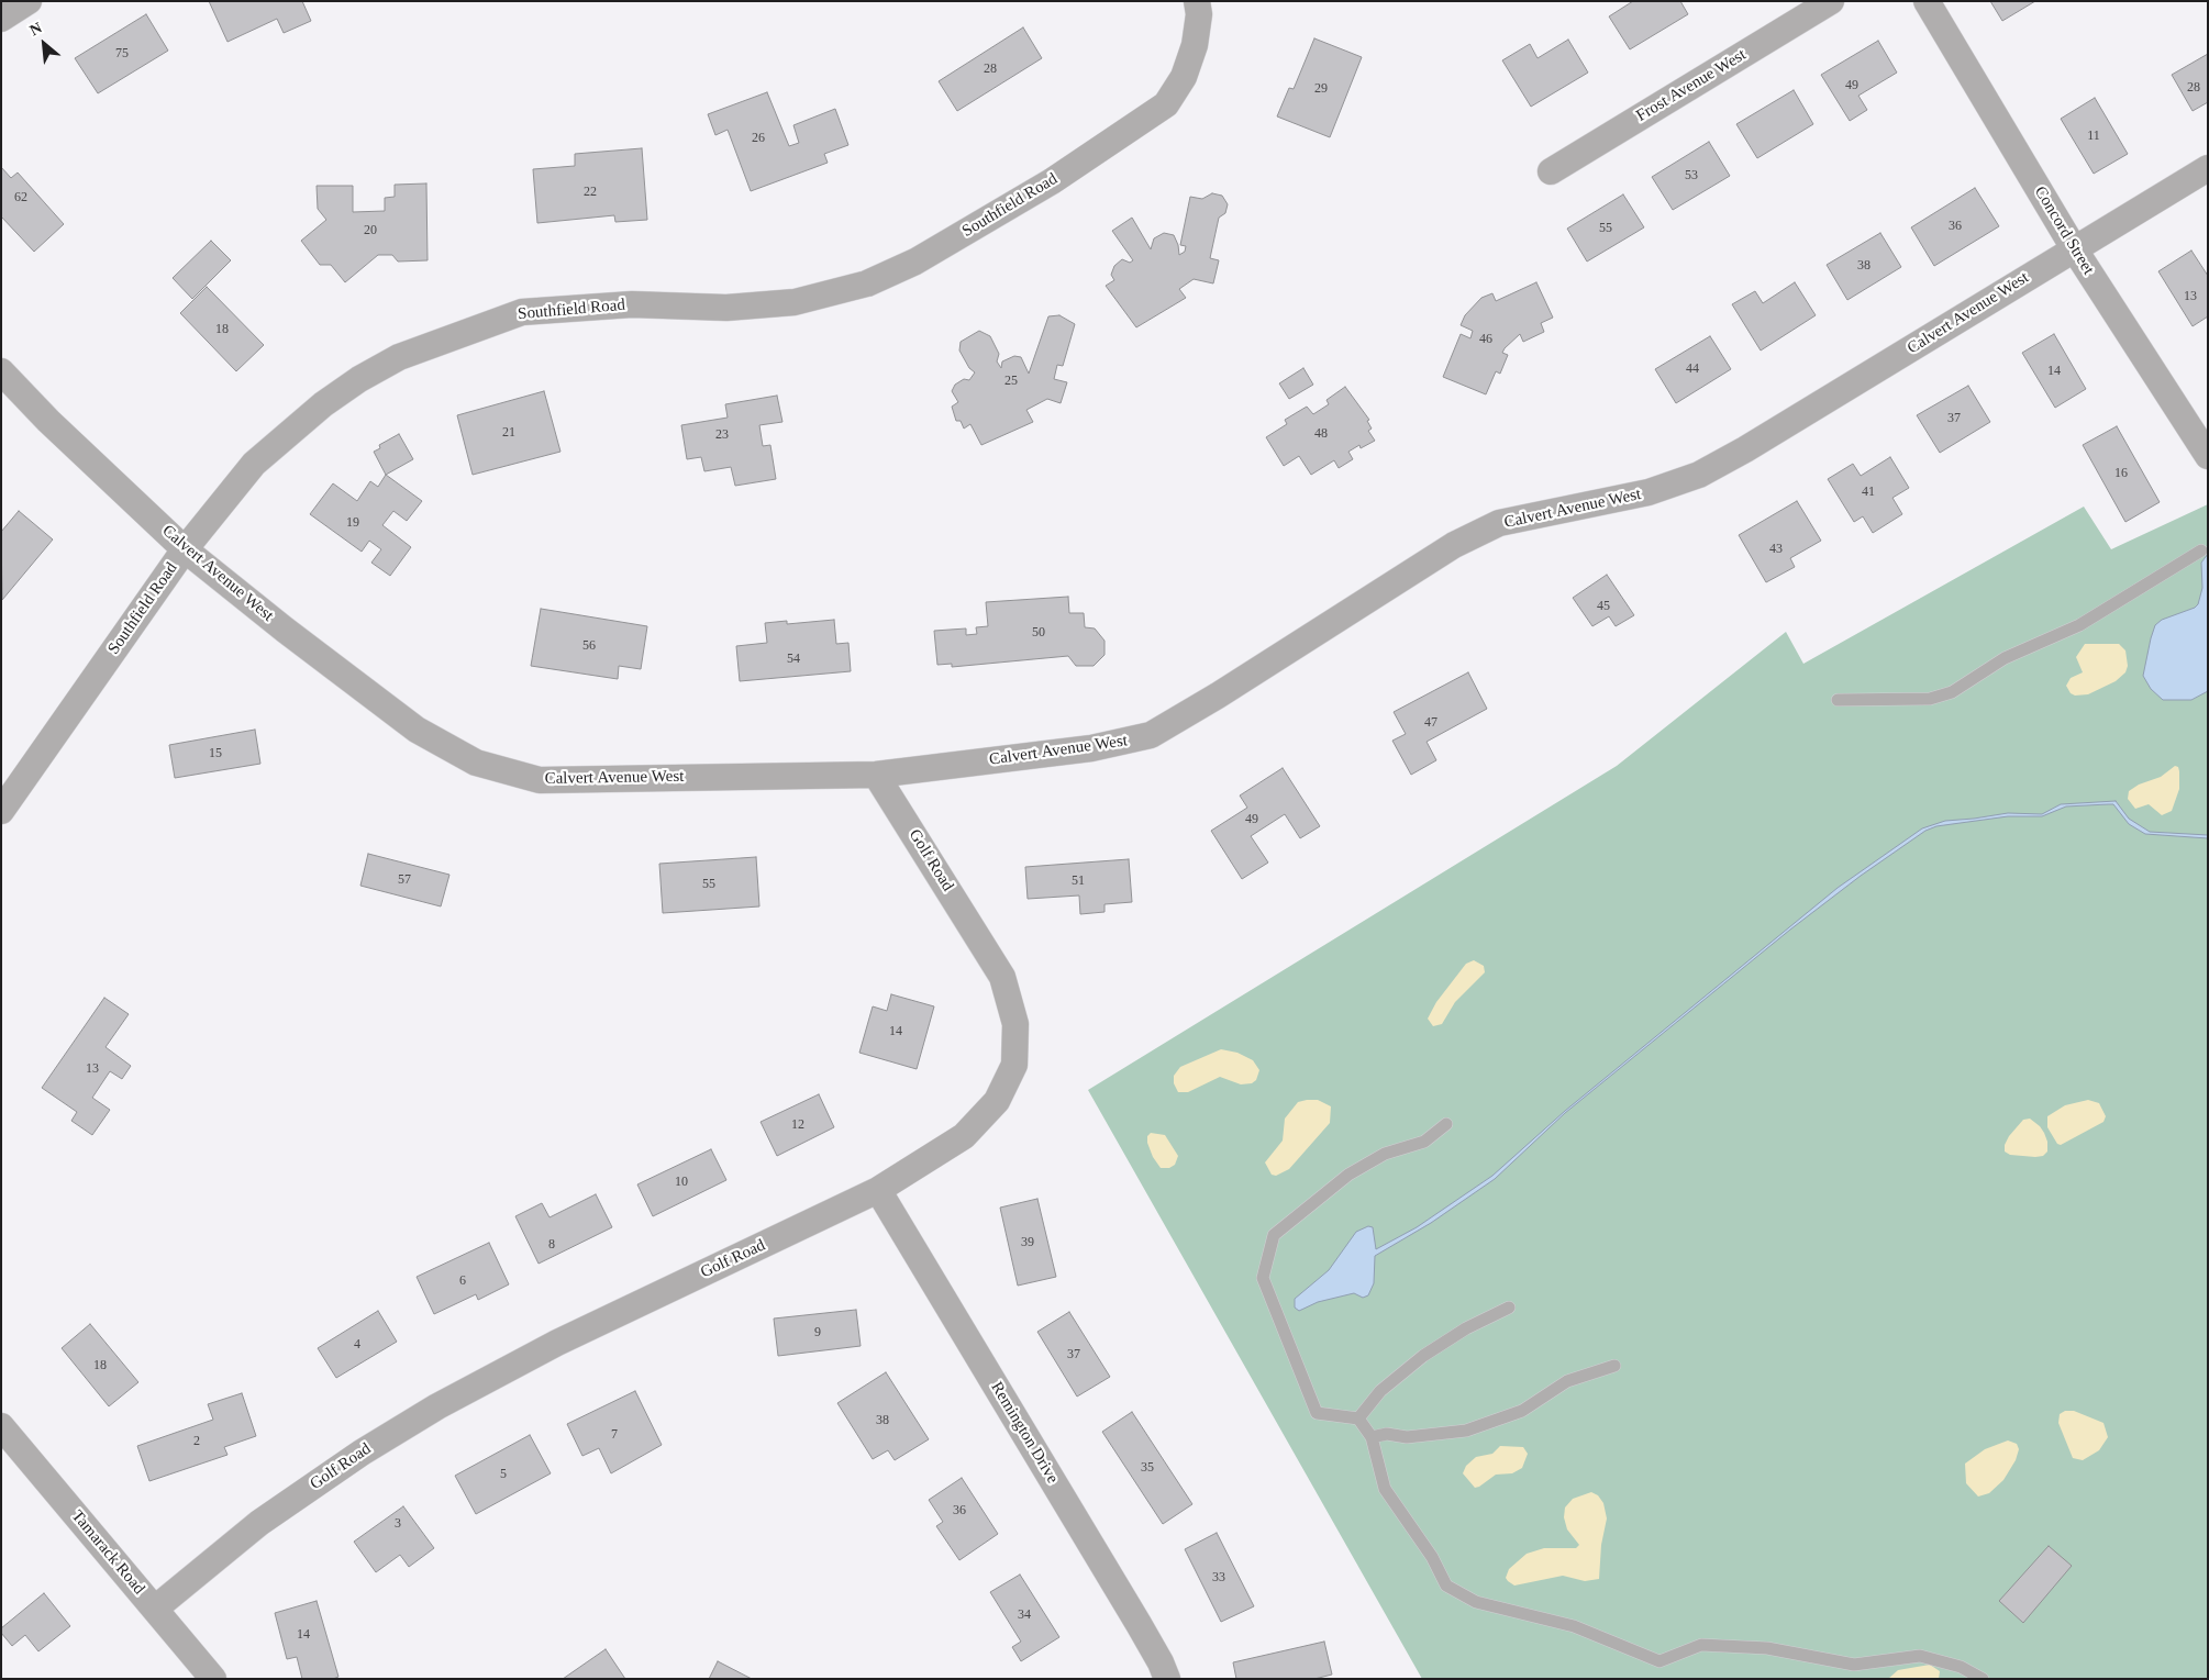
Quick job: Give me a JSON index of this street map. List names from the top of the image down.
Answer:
{
  "streets": {
    "street": [
      "Frost Avenue West",
      "Southfield Road",
      "Concord Street",
      "Calvert Avenue West",
      "Golf Road",
      "Remington Drive",
      "Tamarack Road"
    ]
  },
  "crossings": [
    ["Southfield Road", "Calvert Avenue West"],
    ["Concord Street", "Calvert Avenue West"],
    ["Calvert Avenue West", "Golf Road"],
    ["Golf Road", "Remington Drive"],
    ["Golf Road", "Tamarack Road"]
  ],
  "house_numbers": [
    "75",
    "28",
    "49",
    "28",
    "29",
    "11",
    "26",
    "53",
    "22",
    "62",
    "36",
    "55",
    "20",
    "38",
    "13",
    "18",
    "46",
    "44",
    "14",
    "25",
    "37",
    "21",
    "48",
    "23",
    "16",
    "41",
    "19",
    "43",
    "45",
    "50",
    "56",
    "54",
    "47",
    "15",
    "49",
    "57",
    "51",
    "55",
    "14",
    "13",
    "12",
    "10",
    "39",
    "8",
    "6",
    "9",
    "4",
    "37",
    "18",
    "38",
    "7",
    "2",
    "35",
    "5",
    "36",
    "3",
    "33",
    "34",
    "14"
  ],
  "north": "top left"
}
